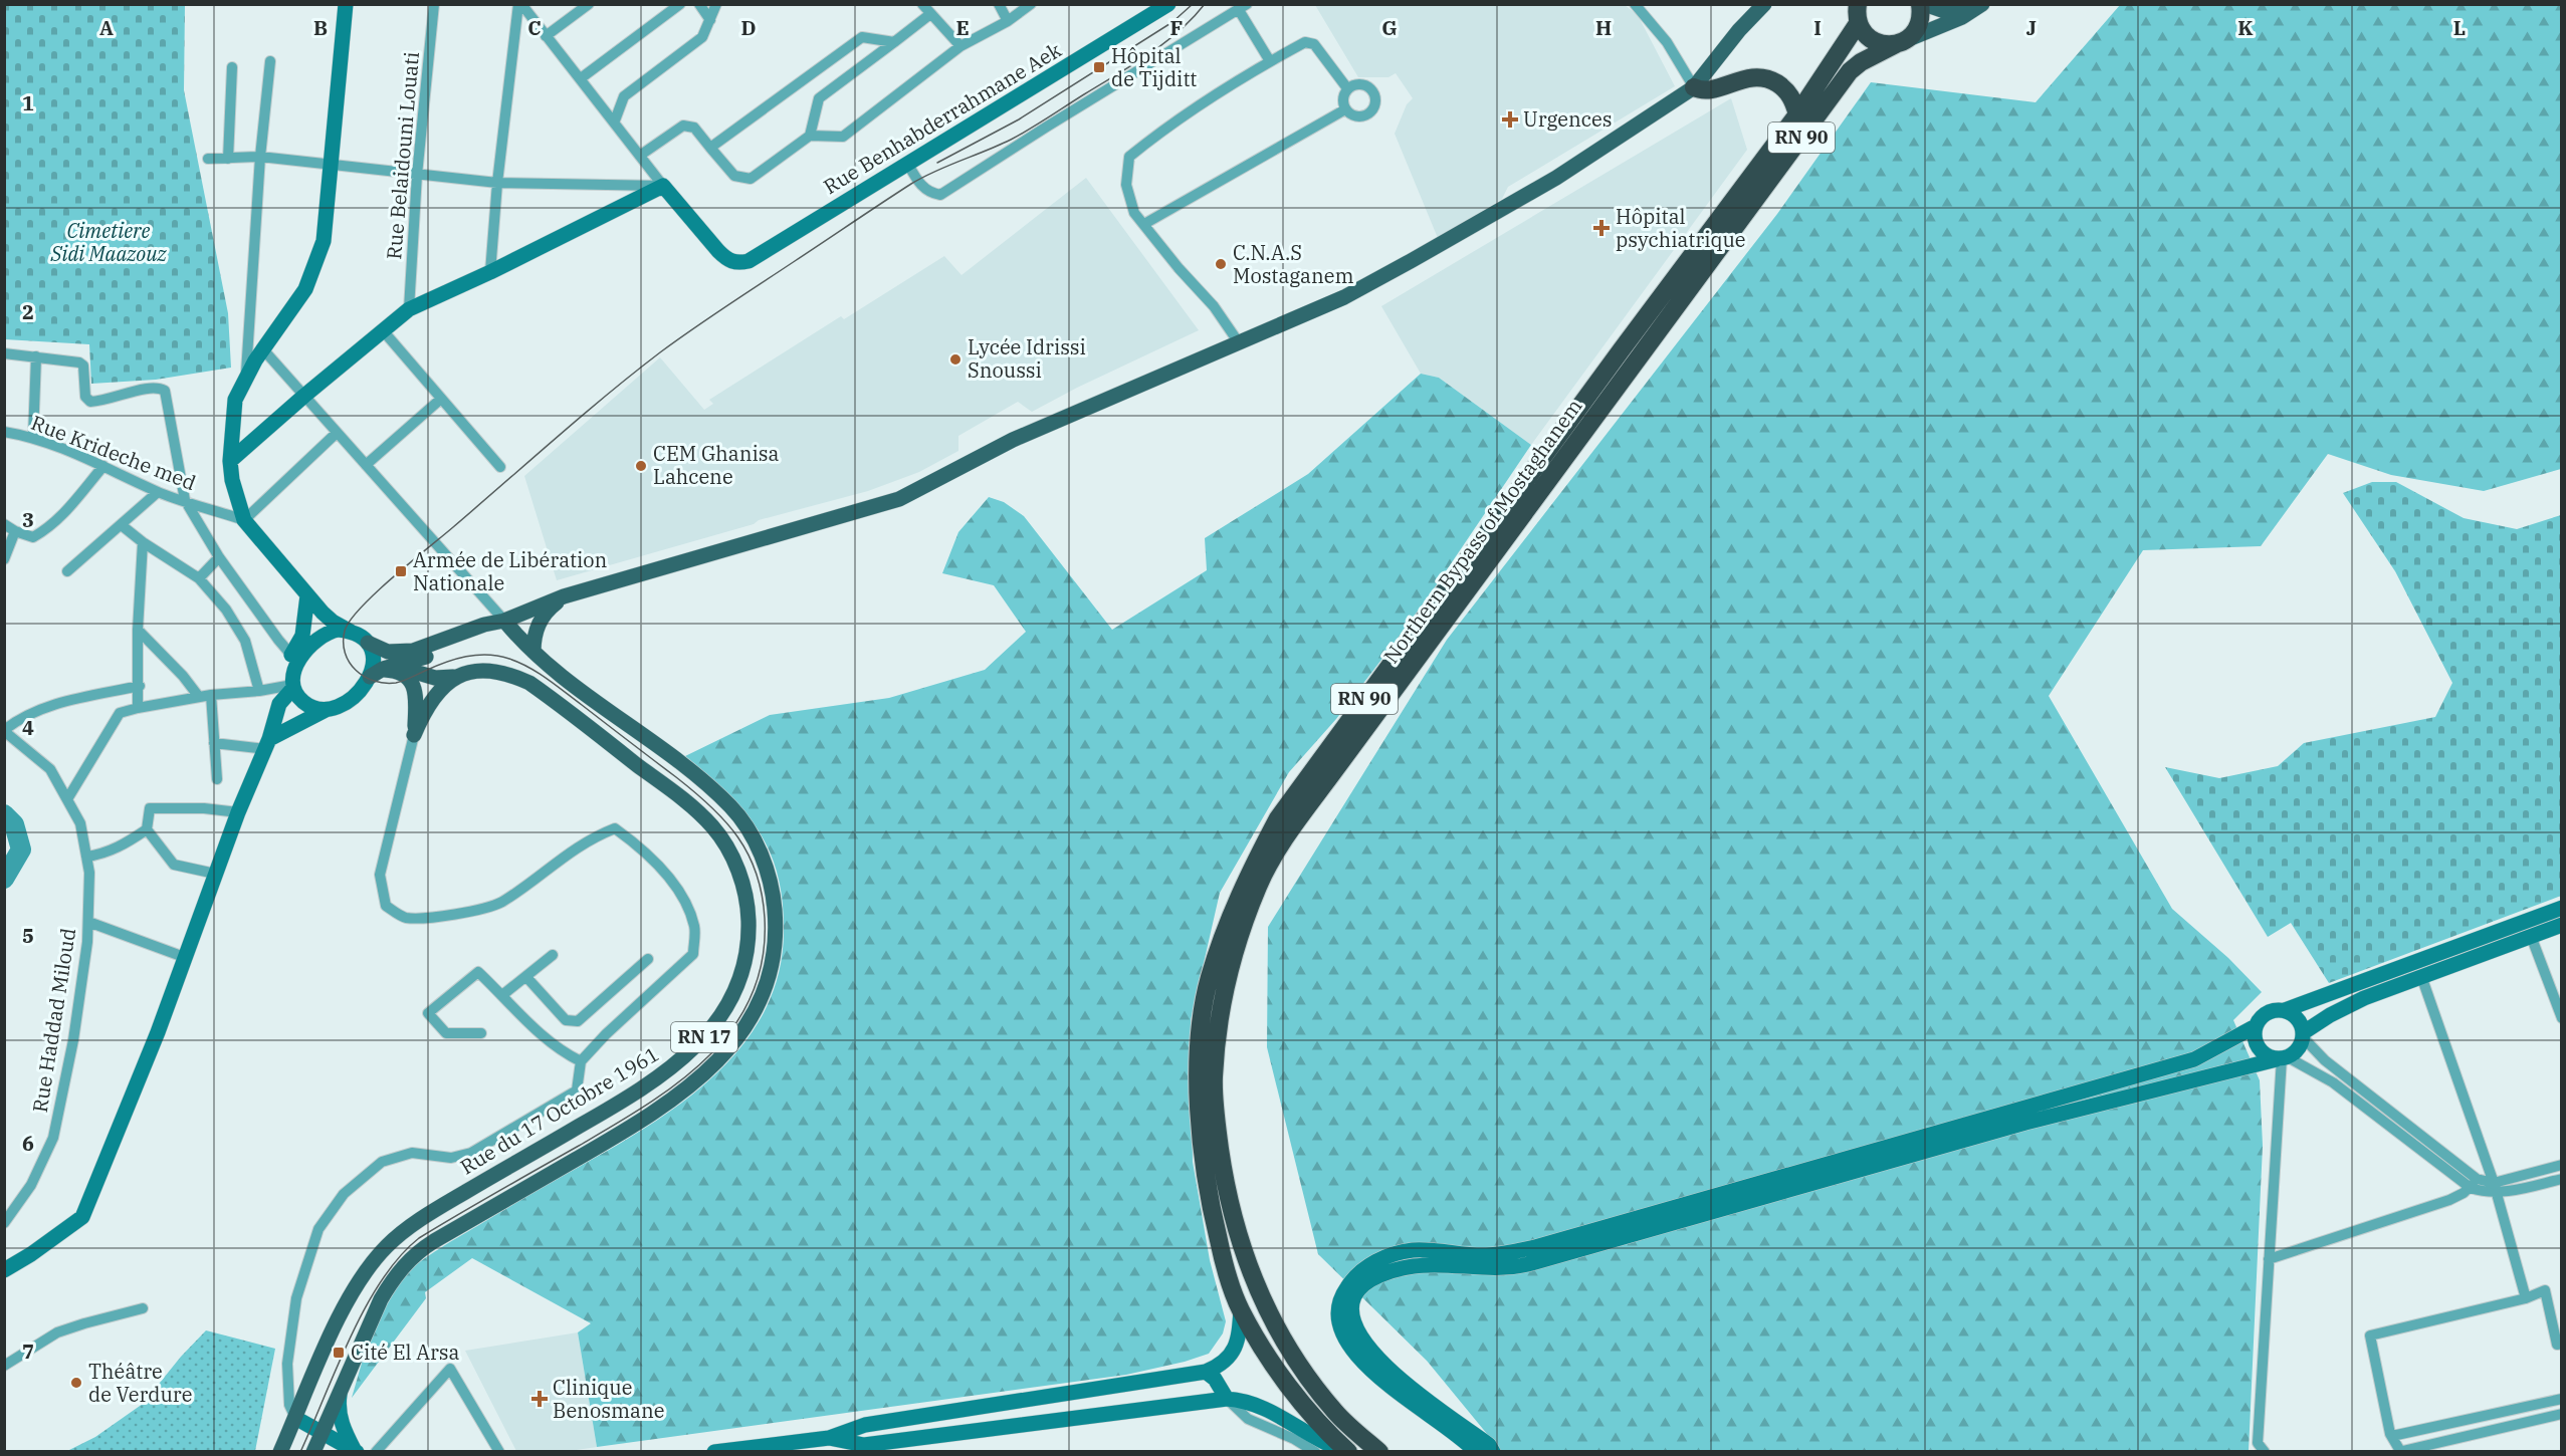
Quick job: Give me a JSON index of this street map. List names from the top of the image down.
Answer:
{
  "streets": {
    "highway": ["RN 90", "Northern Bypass of Mostaghanem"],
    "main road": ["Rue Benhabderrahmane Aek", "RN 17", "Rue du 17 Octobre 1961"],
    "street": ["Rue Belaidouni Louati", "Rue Krideche med", "Rue Haddad Miloud"]
  },
  "parks": ["Cimetiere Sidi Maazouz"],
  "places": {
    "transit": ["Hôpital de Tijditt", "Armée de Libération Nationale", "Cité El Arsa"],
    "health": ["Urgences", "Hôpital psychiatrique", "Clinique Benosmane"],
    "other": [
      "C.N.A.S Mostaganem",
      "Lycée Idrissi Snoussi",
      "CEM Ghanisa Lahcene",
      "Théâtre de Verdure"
    ]
  },
  "grid": {
    "columns": [
      "A",
      "B",
      "C",
      "D",
      "E",
      "F",
      "G",
      "H",
      "I",
      "J",
      "K",
      "L"
    ],
    "rows": [
      "1",
      "2",
      "3",
      "4",
      "5",
      "6",
      "7"
    ]
  }
}
